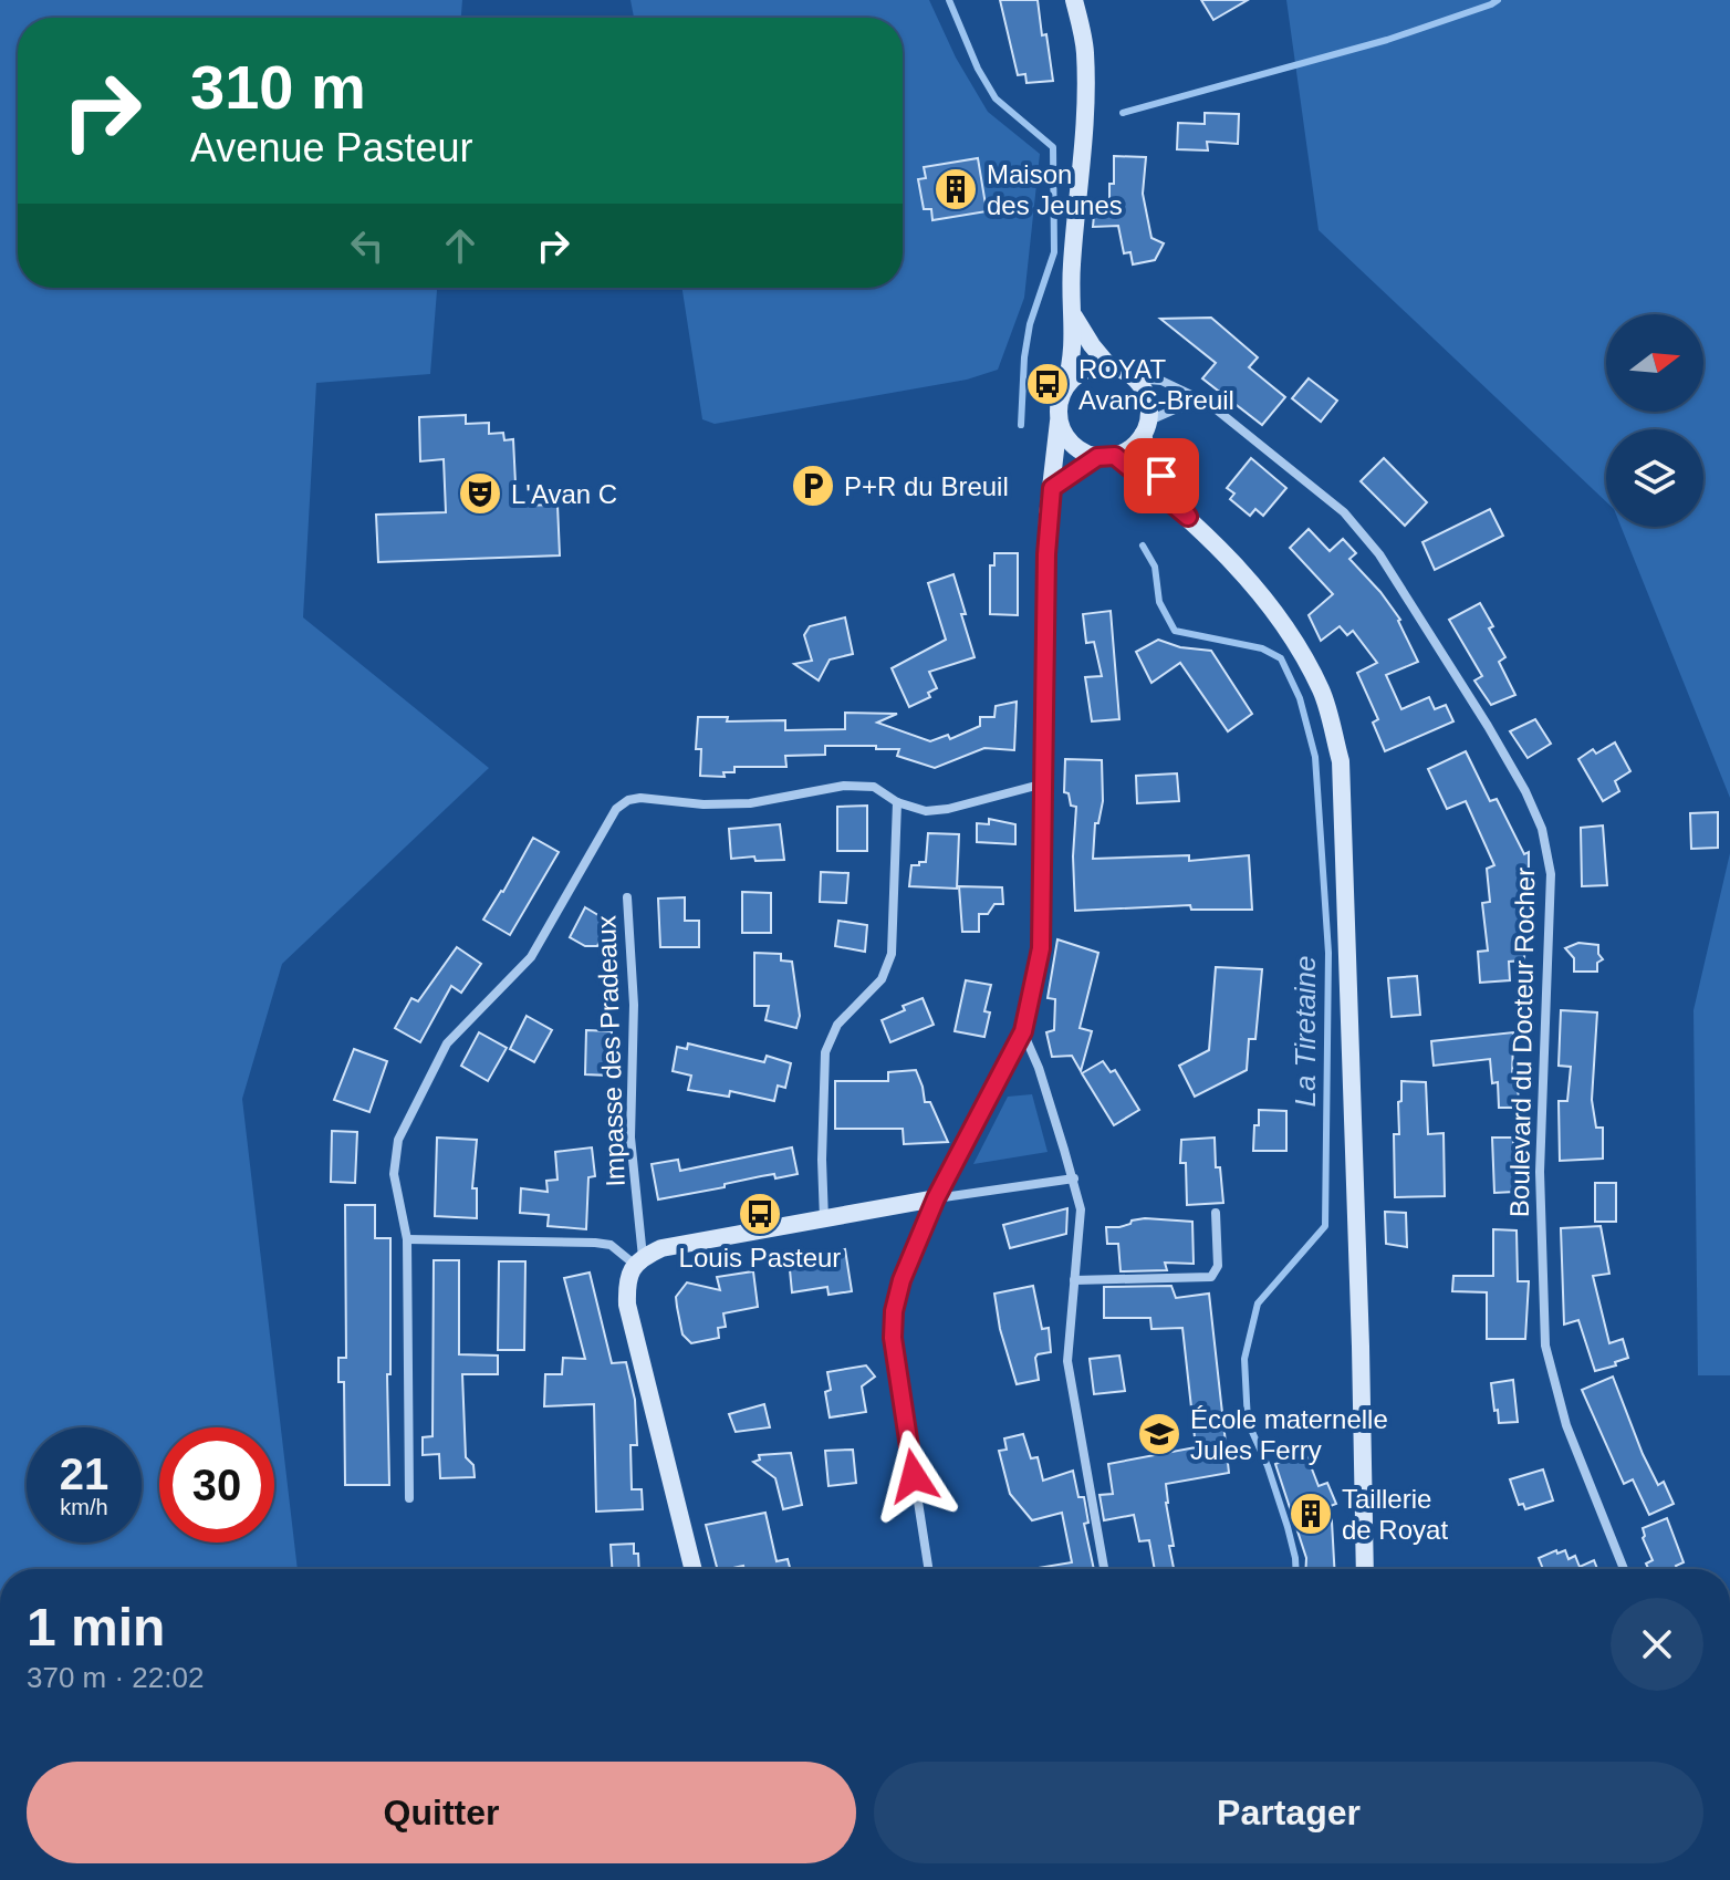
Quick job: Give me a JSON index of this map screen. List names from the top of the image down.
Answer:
{
  "streets": {
    "street": ["Boulevard du Docteur Rocher", "Impasse des Pradeaux"]
  },
  "water": ["La Tiretaine"],
  "places": {
    "building": ["Maison des Jeunes", "Taillerie de Royat"],
    "bus stop": ["ROYAT AvanC-Breuil", "Louis Pasteur"],
    "parking": ["P+R du Breuil"],
    "theatre": ["L'Avan C"],
    "school or university": ["École maternelle Jules Ferry"]
  },
  "north": "right",
  "page": {
    "turn": ["310 m", "Avenue Pasteur"],
    "speed": "21 km/h",
    "limit": "30",
    "heading": ["1 min", "370 m · 22:02"],
    "buttons": ["Quitter", "Partager"]
  }
}
